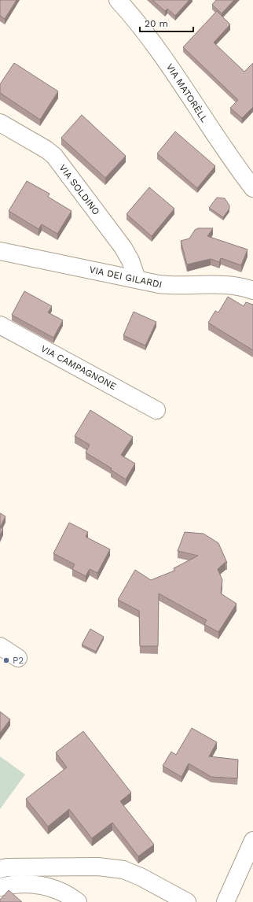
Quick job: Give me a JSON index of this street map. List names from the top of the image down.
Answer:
{
  "streets": {
    "street": [
      "VIA MATORÈLL",
      "VIA SOLDINO",
      "VIA DEI GILARDI",
      "VIA CAMPAGNONE"
    ]
  },
  "crossings": [
    ["VIA SOLDINO", "VIA DEI GILARDI"]
  ],
  "places": ["P2"],
  "scale_bar": "20 m"
}
